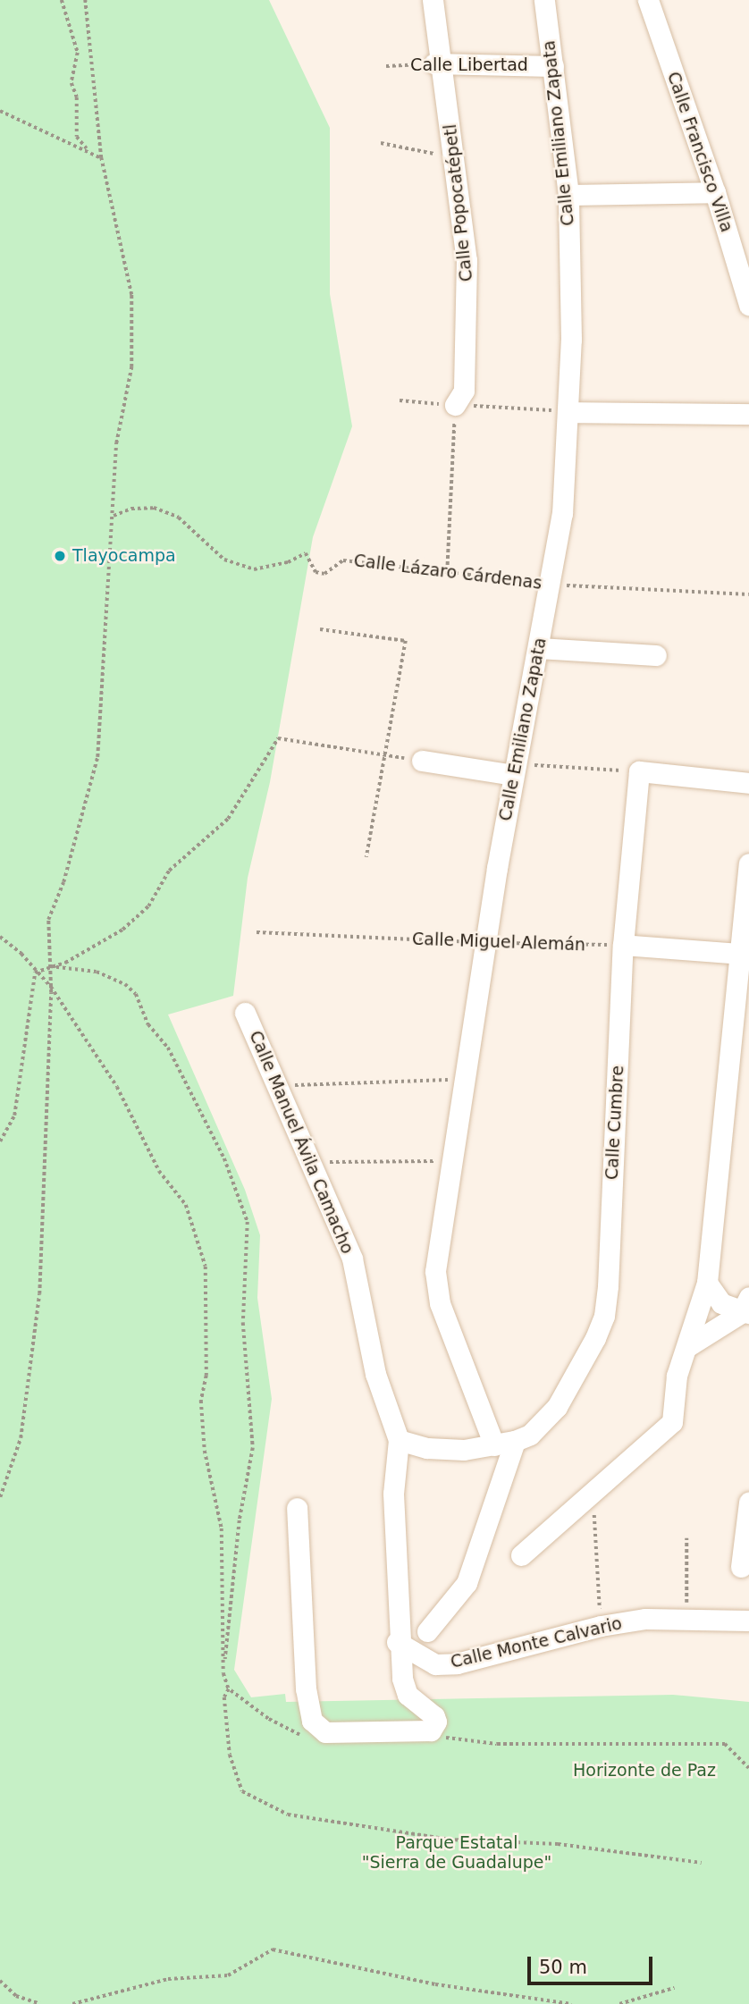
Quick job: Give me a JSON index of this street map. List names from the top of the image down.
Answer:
{
  "streets": {
    "street": [
      "Calle Libertad",
      "Calle Emiliano Zapata",
      "Calle Francisco Villa",
      "Calle Popocatépetl",
      "Calle Cumbre",
      "Calle Manuel Ávila Camacho",
      "Calle Monte Calvario"
    ],
    "path": ["Calle Lázaro Cárdenas", "Calle Miguel Alemán"]
  },
  "crossings": [
    ["Calle Libertad", "Calle Emiliano Zapata"],
    ["Calle Libertad", "Calle Popocatépetl"],
    ["Calle Emiliano Zapata", "Calle Lázaro Cárdenas"],
    ["Calle Emiliano Zapata", "Calle Miguel Alemán"],
    ["Calle Emiliano Zapata", "Calle Cumbre"],
    ["Calle Miguel Alemán", "Calle Cumbre"],
    ["Calle Cumbre", "Calle Manuel Ávila Camacho"],
    ["Calle Manuel Ávila Camacho", "Calle Monte Calvario"]
  ],
  "parks": ["Horizonte de Paz", "Parque Estatal \"Sierra de Guadalupe\""],
  "places": ["Tlayocampa"],
  "scale_bar": "50 m"
}
